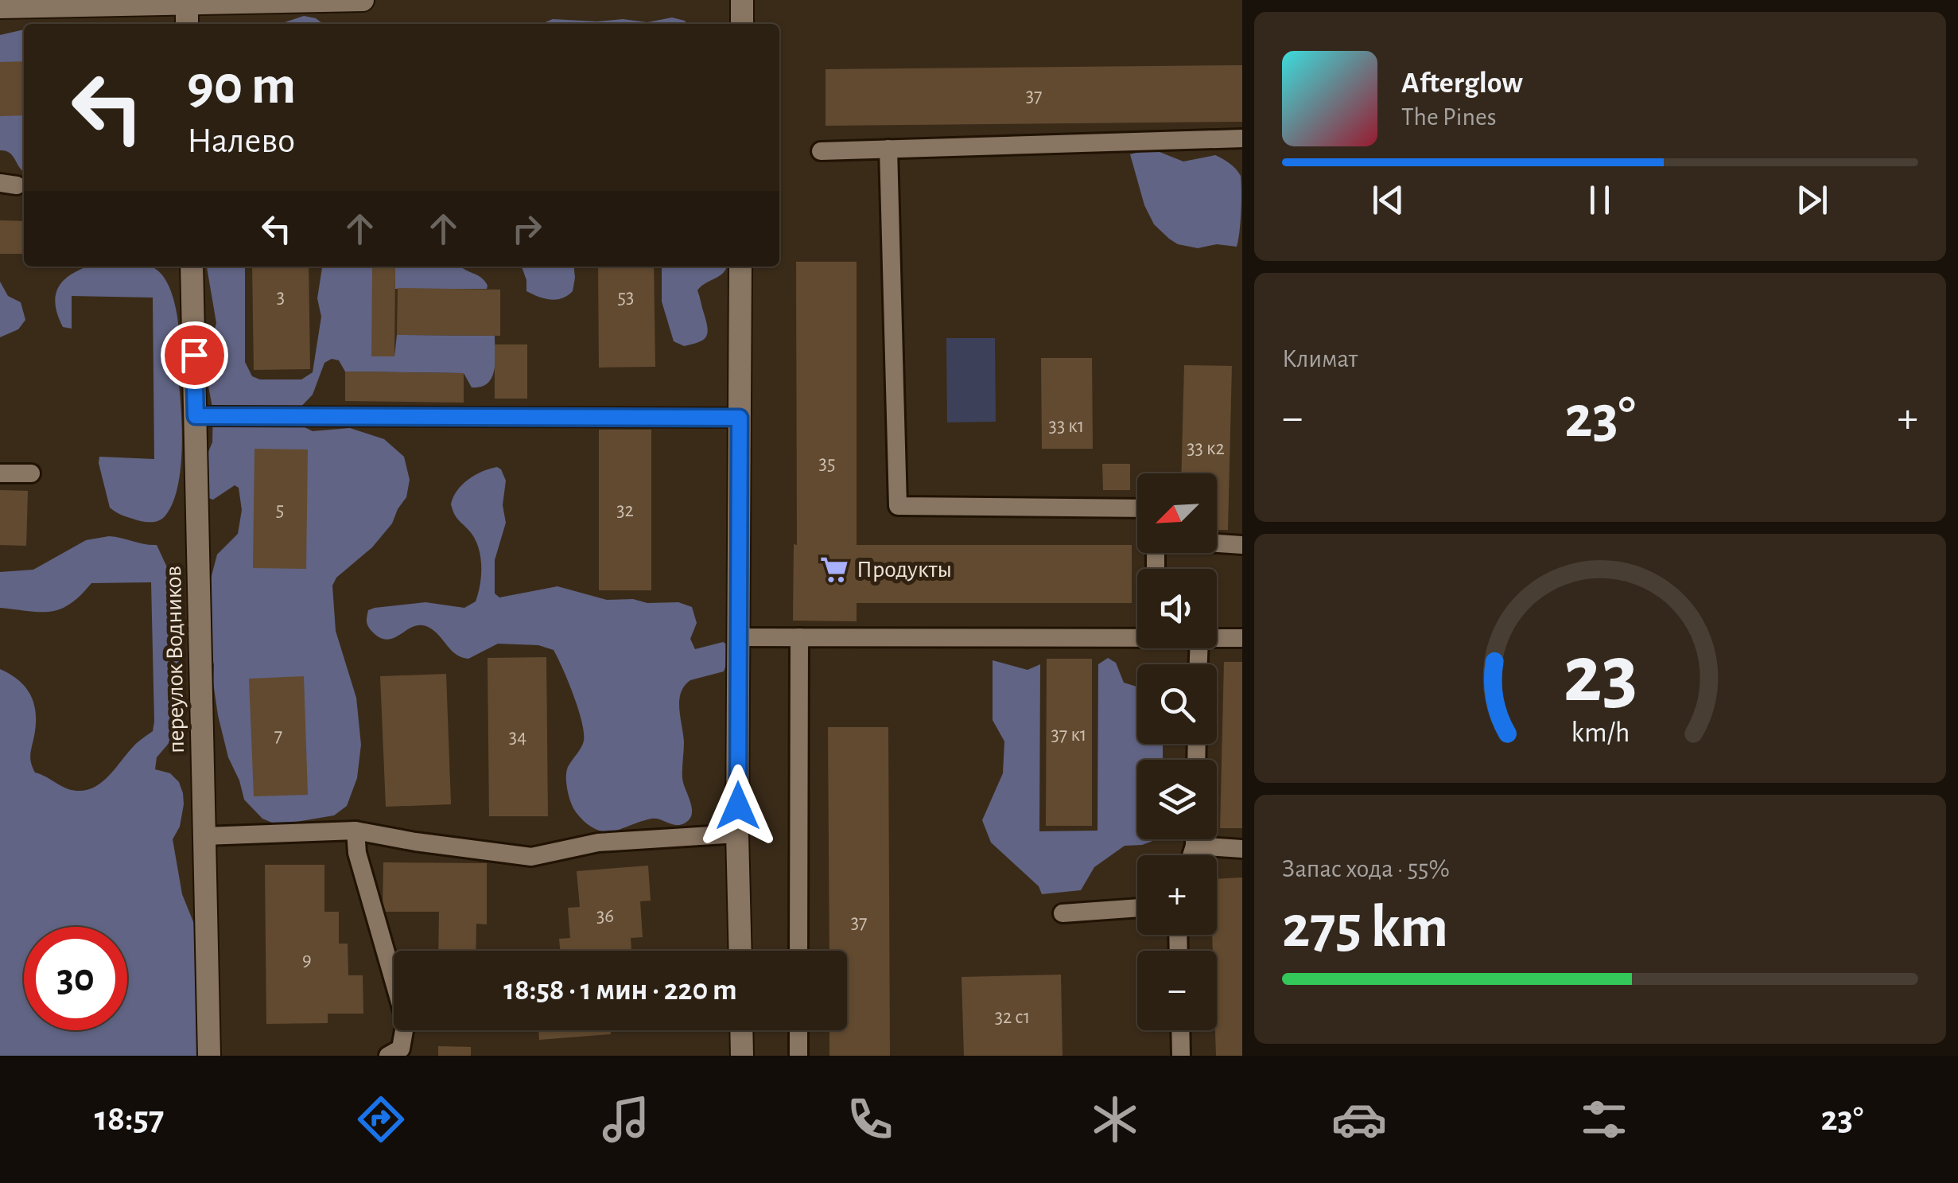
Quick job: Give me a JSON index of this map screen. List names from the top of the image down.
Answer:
{
  "streets": {
    "street": ["переулок Водников"]
  },
  "places": {
    "supermarket": ["Продукты"]
  },
  "house_numbers": [
    "37",
    "3",
    "53",
    "33 к1",
    "33 к2",
    "35",
    "5",
    "32",
    "37 к1",
    "7",
    "34",
    "36",
    "37",
    "9",
    "32 с1"
  ],
  "north": "bottom left",
  "page": {
    "turn": ["90 m", "Налево"],
    "song": ["Afterglow", "The Pines"],
    "tile": [
      "Климат",
      ["Запас хода · 55%", "275 km"]
    ],
    "heat": ["−", "23°", "+"],
    "map_buttons": ["+", "−"],
    "limit": "30",
    "trip": "18:58 · 1 мин · 220 m",
    "tabs": ["18:57", "23°"],
    "gauge": ["23", "km/h"]
  }
}
